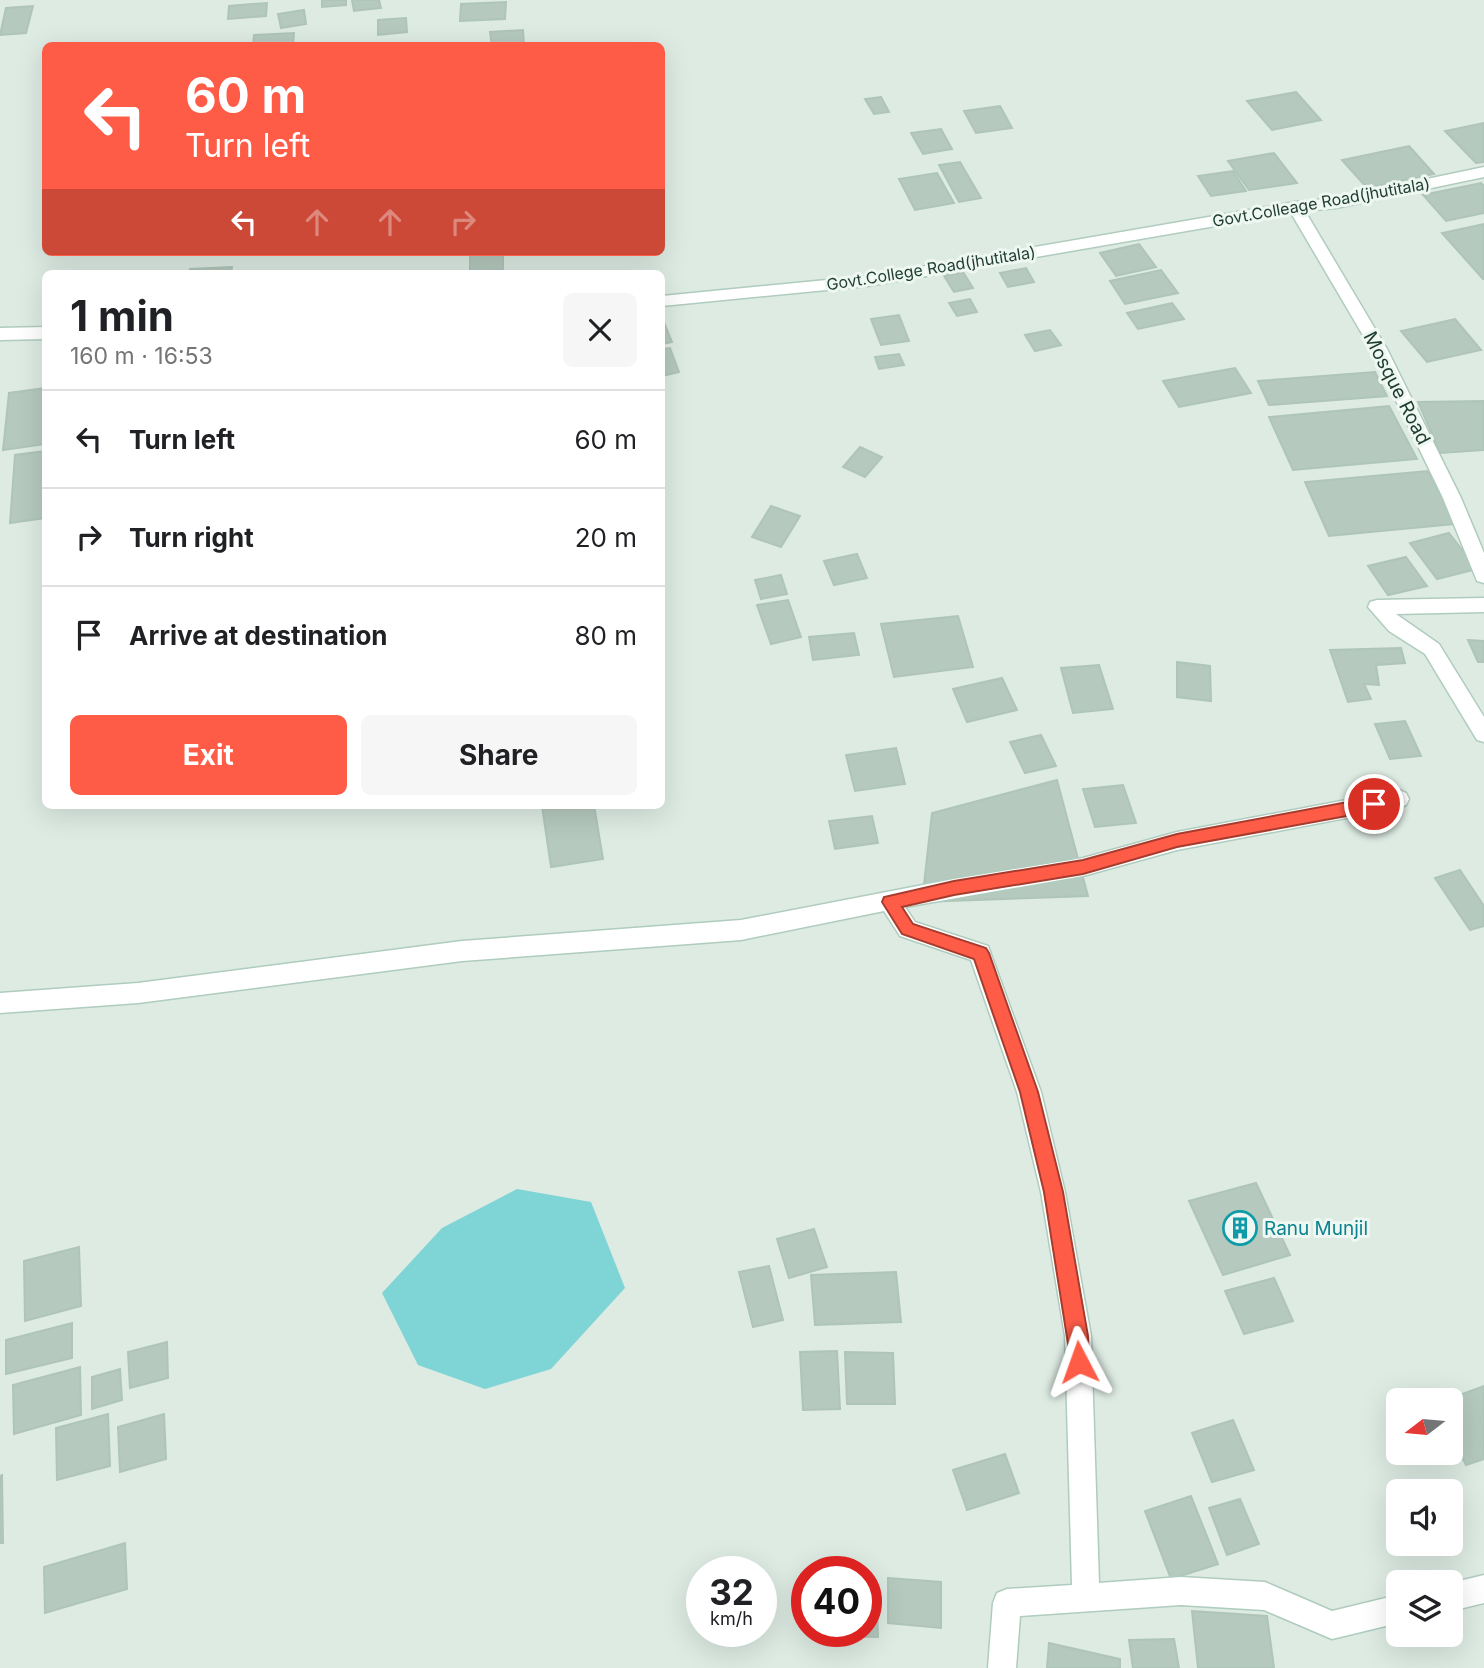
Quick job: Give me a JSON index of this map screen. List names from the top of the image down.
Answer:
{
  "streets": {
    "street": ["Govt.Colleage Road(jhutitala)", "Govt.College Road(jhutitala)", "Mosque Road"]
  },
  "crossings": [
    ["Govt.Colleage Road(jhutitala)", "Govt.College Road(jhutitala)"],
    ["Govt.Colleage Road(jhutitala)", "Mosque Road"]
  ],
  "places": {
    "building": ["Ranu Munjil"]
  },
  "north": "left",
  "page": {
    "turn": ["60 m", "Turn left"],
    "heading": ["1 min", "160 m · 16:53"],
    "list": [
      {
        "name": "Turn left",
        "value": "60 m"
      },
      {
        "name": "Turn right",
        "value": "20 m"
      },
      {
        "name": "Arrive at destination",
        "value": "80 m"
      }
    ],
    "buttons": ["Exit", "Share"],
    "speed": "32 km/h",
    "limit": "40"
  }
}
